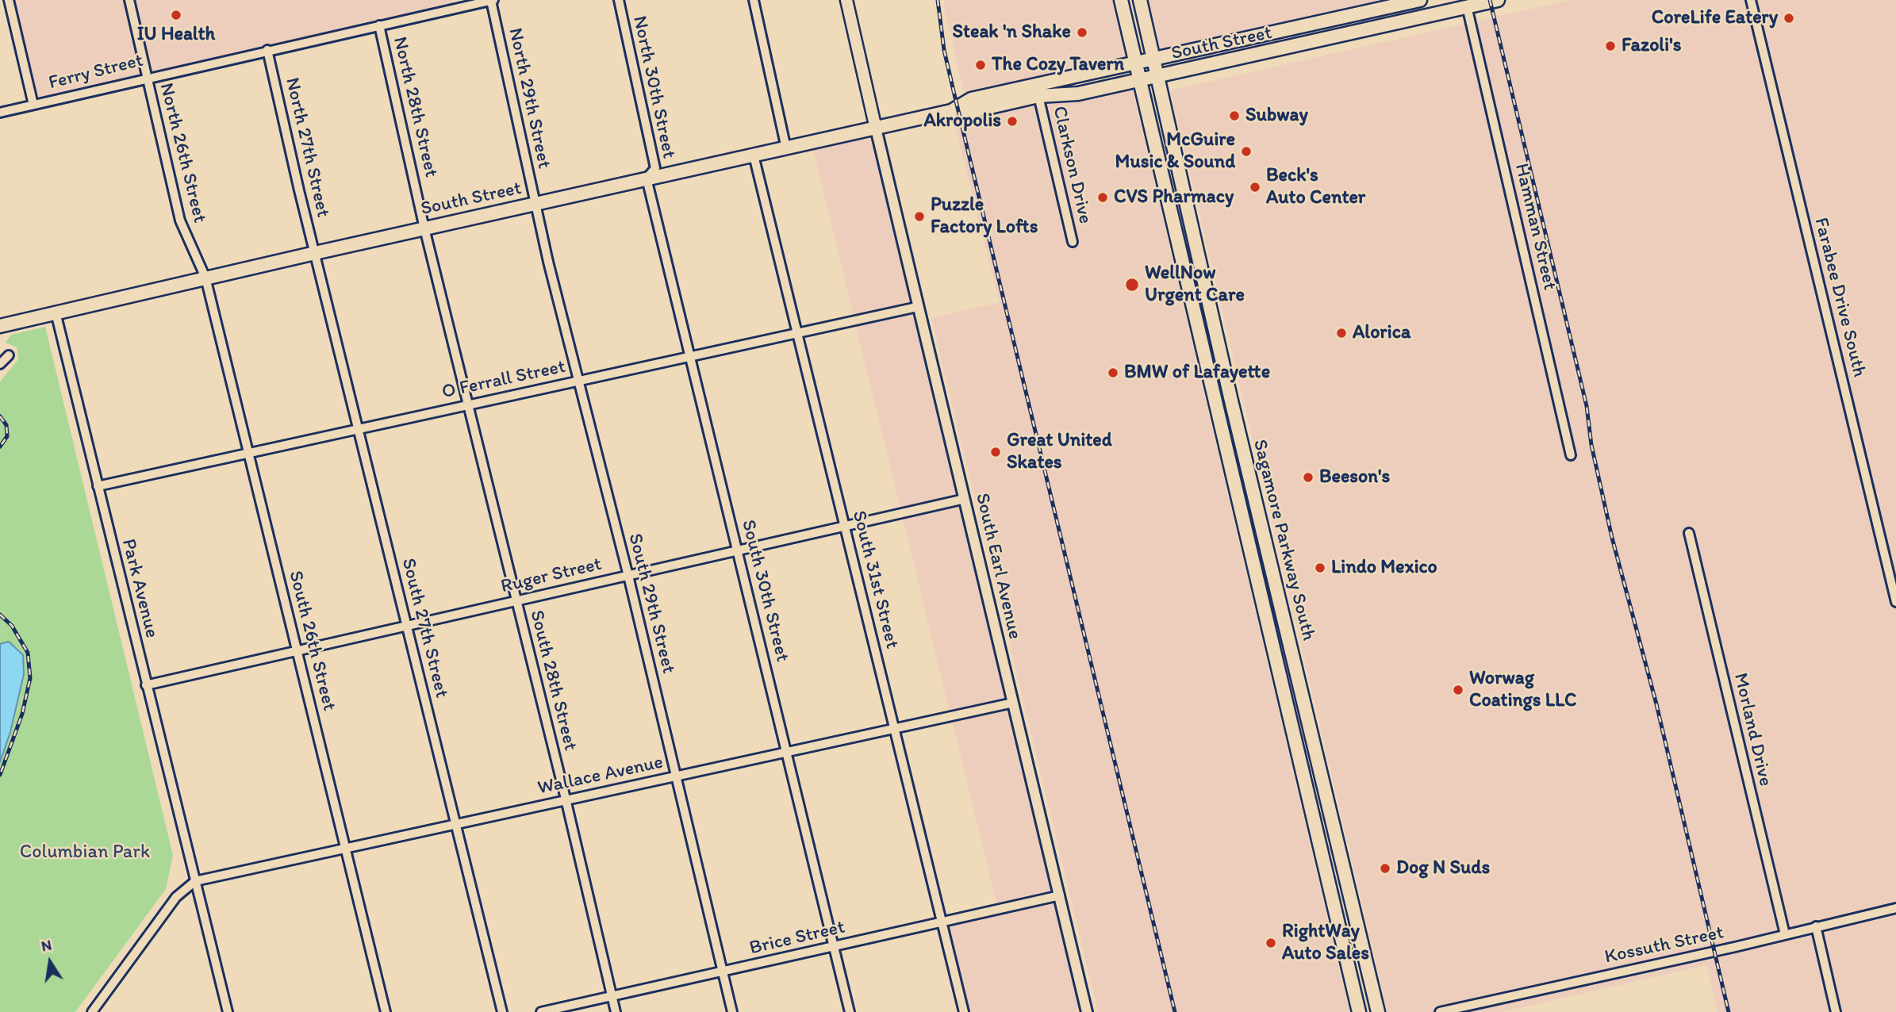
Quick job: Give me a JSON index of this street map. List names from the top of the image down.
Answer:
{
  "streets": {
    "main road": ["South Street", "Sagamore Parkway South"],
    "street": [
      "Ferry Street",
      "North 30th Street",
      "North 29th Street",
      "North 28th Street",
      "North 27th Street",
      "North 26th Street",
      "Clarkson Drive",
      "Hamman Street",
      "Farabee Drive South",
      "O Ferrall Street",
      "South Earl Avenue",
      "Ruger Street",
      "South 31st Street",
      "Park Avenue",
      "South 30th Street",
      "South 29th Street",
      "South 27th Street",
      "South 26th Street",
      "South 28th Street",
      "Morland Drive",
      "Wallace Avenue",
      "Brice Street",
      "Kossuth Street"
    ]
  },
  "crossings": [
    ["South Street", "North 30th Street"],
    ["South Street", "North 29th Street"],
    ["South Street", "North 28th Street"],
    ["South Street", "North 27th Street"],
    ["South Street", "North 26th Street"],
    ["South Street", "Clarkson Drive"],
    ["South Street", "Hamman Street"],
    ["South Street", "Sagamore Parkway South"],
    ["South Street", "South Earl Avenue"],
    ["South Street", "South 31st Street"],
    ["South Street", "Park Avenue"],
    ["South Street", "South 30th Street"],
    ["South Street", "South 29th Street"],
    ["South Street", "South 27th Street"],
    ["South Street", "South 26th Street"],
    ["South Street", "South 28th Street"],
    ["Ferry Street", "North 29th Street"],
    ["Ferry Street", "North 28th Street"],
    ["Ferry Street", "North 27th Street"],
    ["Ferry Street", "North 26th Street"],
    ["North 30th Street", "South 30th Street"],
    ["North 29th Street", "South 29th Street"],
    ["North 28th Street", "South 28th Street"],
    ["North 27th Street", "South 27th Street"],
    ["North 26th Street", "South 26th Street"],
    ["O Ferrall Street", "South Earl Avenue"],
    ["O Ferrall Street", "South 31st Street"],
    ["O Ferrall Street", "Park Avenue"],
    ["O Ferrall Street", "South 30th Street"],
    ["O Ferrall Street", "South 29th Street"],
    ["O Ferrall Street", "South 27th Street"],
    ["O Ferrall Street", "South 26th Street"],
    ["O Ferrall Street", "South 28th Street"],
    ["South Earl Avenue", "Ruger Street"],
    ["South Earl Avenue", "Wallace Avenue"],
    ["South Earl Avenue", "Brice Street"],
    ["Ruger Street", "South 31st Street"],
    ["Ruger Street", "Park Avenue"],
    ["Ruger Street", "South 30th Street"],
    ["Ruger Street", "South 29th Street"],
    ["Ruger Street", "South 27th Street"],
    ["Ruger Street", "South 26th Street"],
    ["Ruger Street", "South 28th Street"],
    ["South 31st Street", "Wallace Avenue"],
    ["South 31st Street", "Brice Street"],
    ["Park Avenue", "Wallace Avenue"],
    ["South 30th Street", "Wallace Avenue"],
    ["South 30th Street", "Brice Street"],
    ["South 29th Street", "Wallace Avenue"],
    ["South 29th Street", "Brice Street"],
    ["South 27th Street", "Wallace Avenue"],
    ["South 26th Street", "Wallace Avenue"],
    ["South 28th Street", "Wallace Avenue"],
    ["South 28th Street", "Brice Street"],
    ["Morland Drive", "Kossuth Street"]
  ],
  "parks": ["Columbian Park"],
  "places": [
    "IU Health",
    "CoreLife Eatery",
    "Steak 'n Shake",
    "Fazoli's",
    "The Cozy Tavern",
    "Subway",
    "Akropolis",
    "McGuire Music & Sound",
    "Beck's Auto Center",
    "CVS Pharmacy",
    "Puzzle Factory Lofts",
    "WellNow Urgent Care",
    "Alorica",
    "BMW of Lafayette",
    "Great United Skates",
    "Beeson's",
    "Lindo Mexico",
    "Worwag Coatings LLC",
    "Dog N Suds",
    "RightWay Auto Sales"
  ],
  "north": "top"
}
